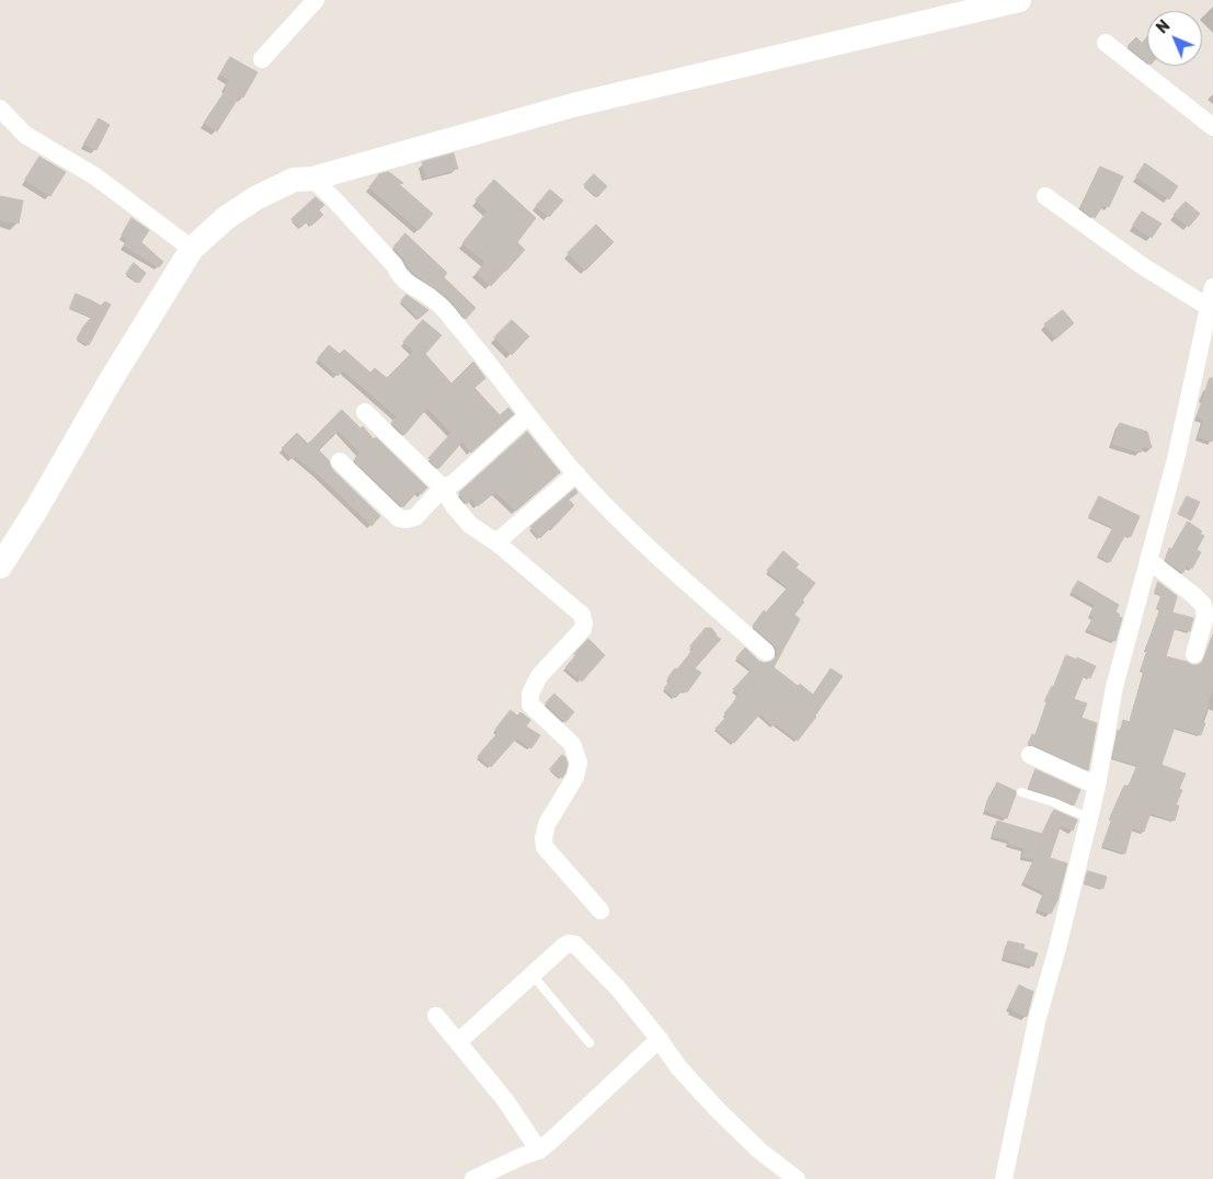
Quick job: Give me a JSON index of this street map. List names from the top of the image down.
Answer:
{
  "north": "top left"
}
